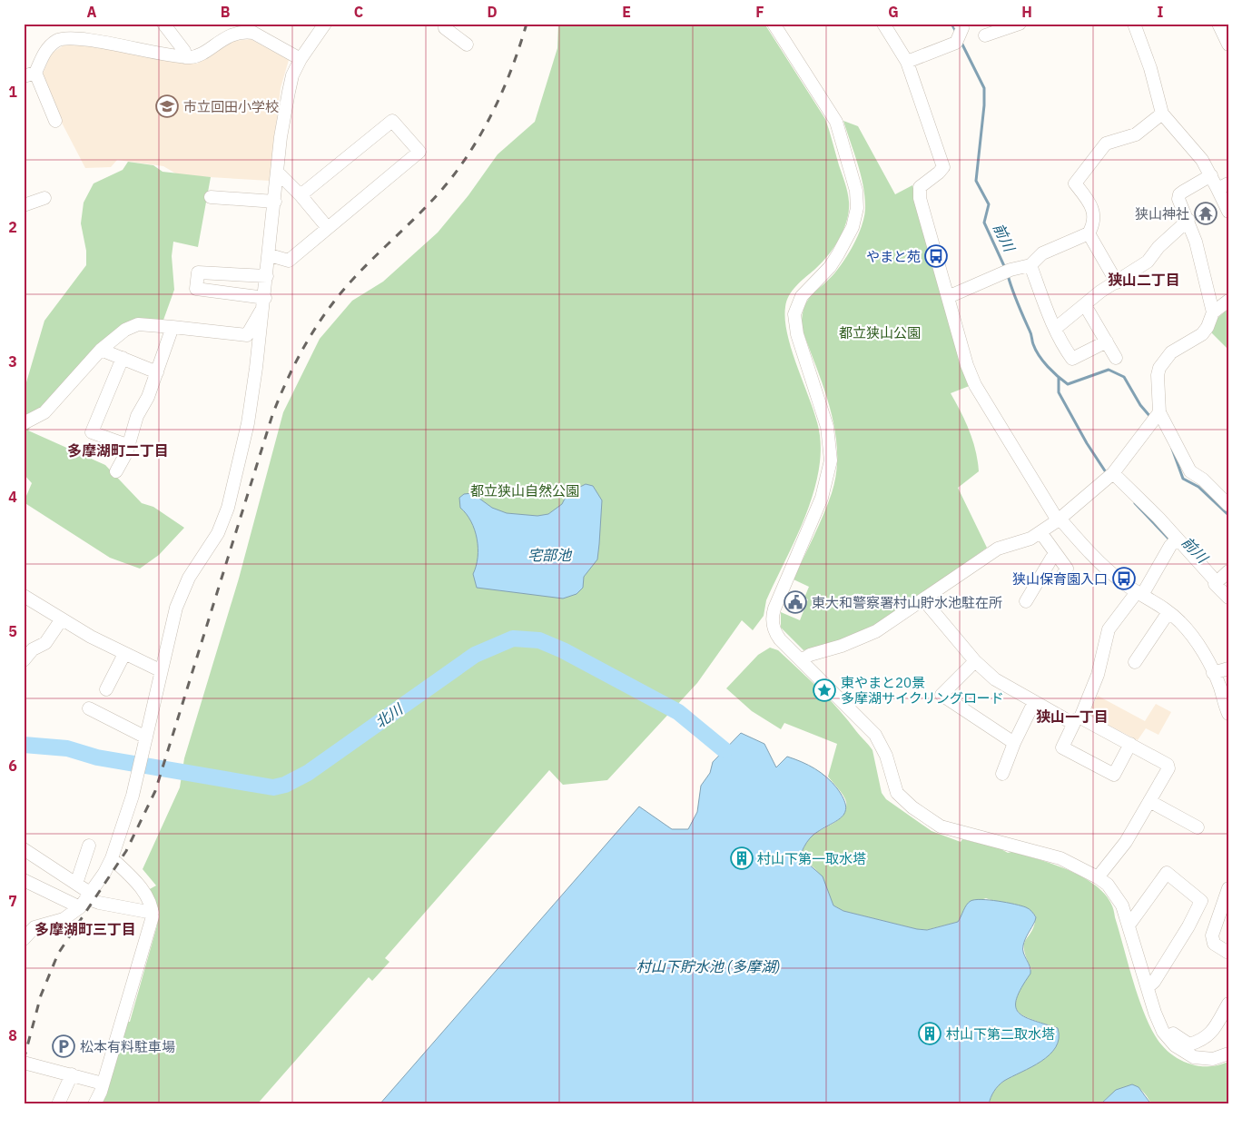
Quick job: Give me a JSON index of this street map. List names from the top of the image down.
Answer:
{
  "districts": [
    "狭山二丁目",
    "多摩湖町二丁目",
    "狭山一丁目",
    "多摩湖町三丁目"
  ],
  "water": [
    "前川",
    "宅部池",
    "北川",
    "村山下貯水池 (多摩湖)"
  ],
  "parks": ["都立狭山公園", "都立狭山自然公園"],
  "places": {
    "school or university": ["市立回田小学校"],
    "temple": ["狭山神社"],
    "bus stop": ["やまと苑", "狭山保育園入口"],
    "public building": ["東大和警察署村山貯水池駐在所"],
    "place": ["東やまと20景 多摩湖サイクリングロード"],
    "building": ["村山下第一取水塔", "村山下第二取水塔"],
    "parking": ["松本有料駐車場"]
  },
  "grid": {
    "columns": [
      "A",
      "B",
      "C",
      "D",
      "E",
      "F",
      "G",
      "H",
      "I"
    ],
    "rows": [
      "1",
      "2",
      "3",
      "4",
      "5",
      "6",
      "7",
      "8"
    ]
  }
}
